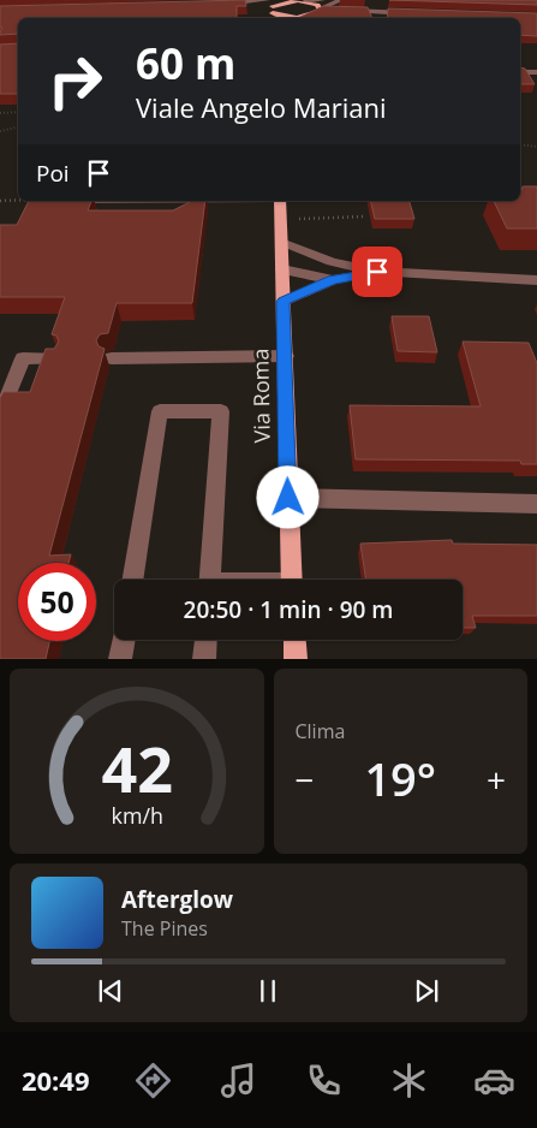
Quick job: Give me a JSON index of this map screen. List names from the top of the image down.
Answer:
{
  "streets": {
    "main road": ["Via Roma"]
  },
  "page": {
    "turn": ["60 m", "Viale Angelo Mariani"],
    "then": "Poi",
    "limit": "50",
    "trip": "20:50 · 1 min · 90 m",
    "tile": "Clima",
    "heat": ["−", "19°", "+"],
    "song": ["Afterglow", "The Pines"],
    "tabs": "20:49",
    "gauge": ["42", "km/h"]
  }
}
